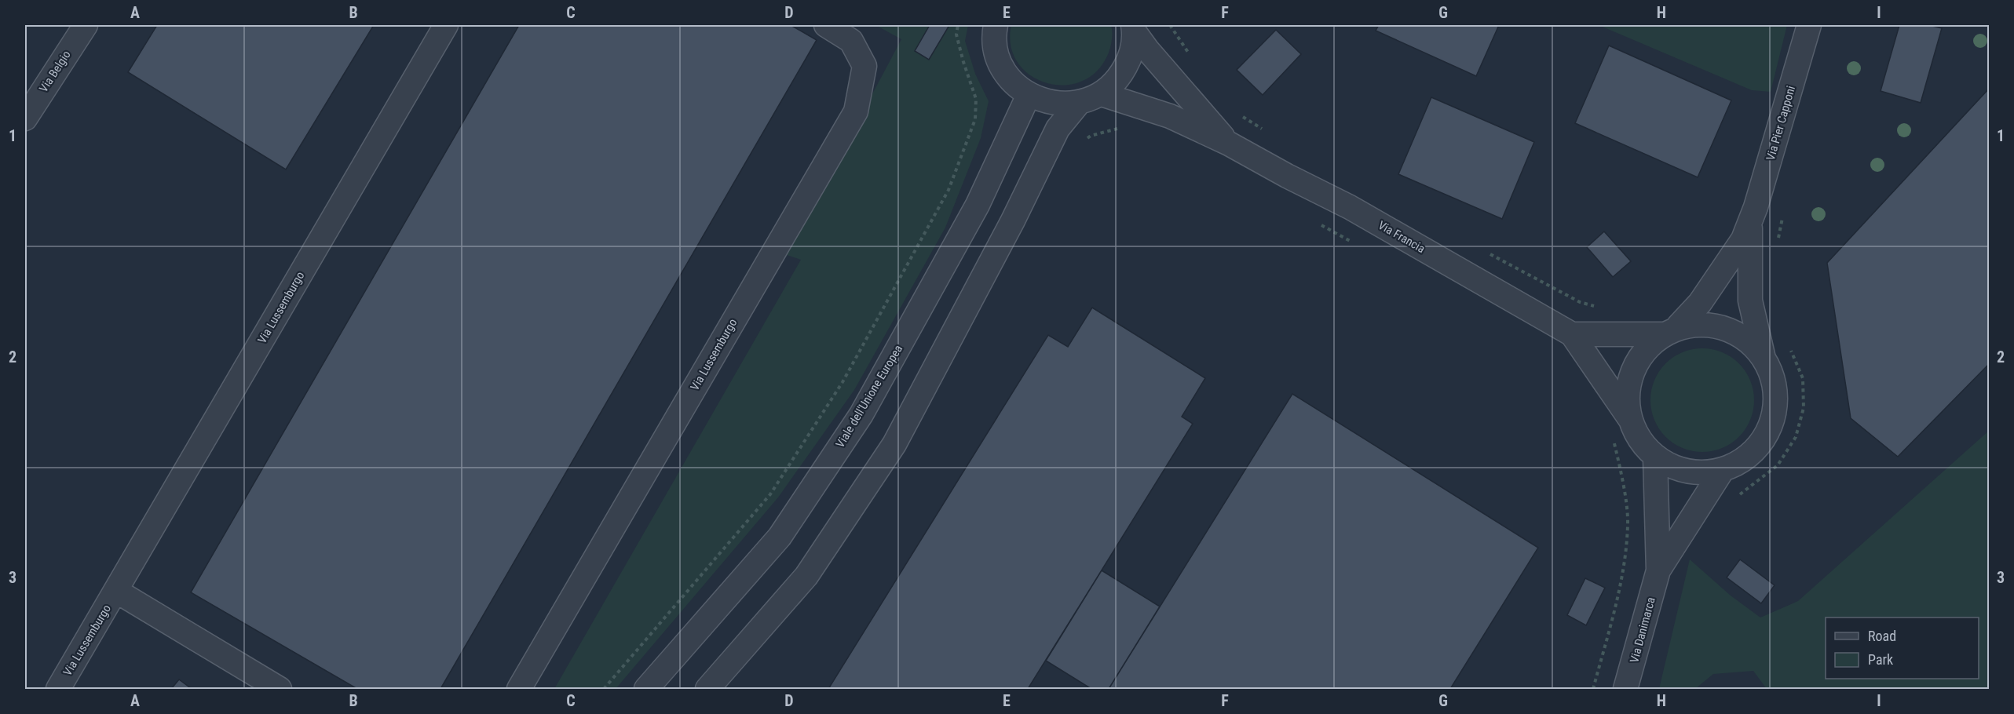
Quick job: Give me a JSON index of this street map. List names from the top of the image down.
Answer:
{
  "streets": {
    "street": [
      "Via Belgio",
      "Via Pier Capponi",
      "Via Francia",
      "Via Lussemburgo",
      "Viale dell'Unione Europea",
      "Via Danimarca"
    ]
  },
  "crossings": [
    ["Via Pier Capponi", "Via Francia"],
    ["Via Pier Capponi", "Via Danimarca"],
    ["Via Francia", "Via Danimarca"]
  ],
  "legend": ["Road", "Park"],
  "grid": {
    "columns": [
      "A",
      "B",
      "C",
      "D",
      "E",
      "F",
      "G",
      "H",
      "I"
    ],
    "rows": ["1", "2", "3"]
  }
}
